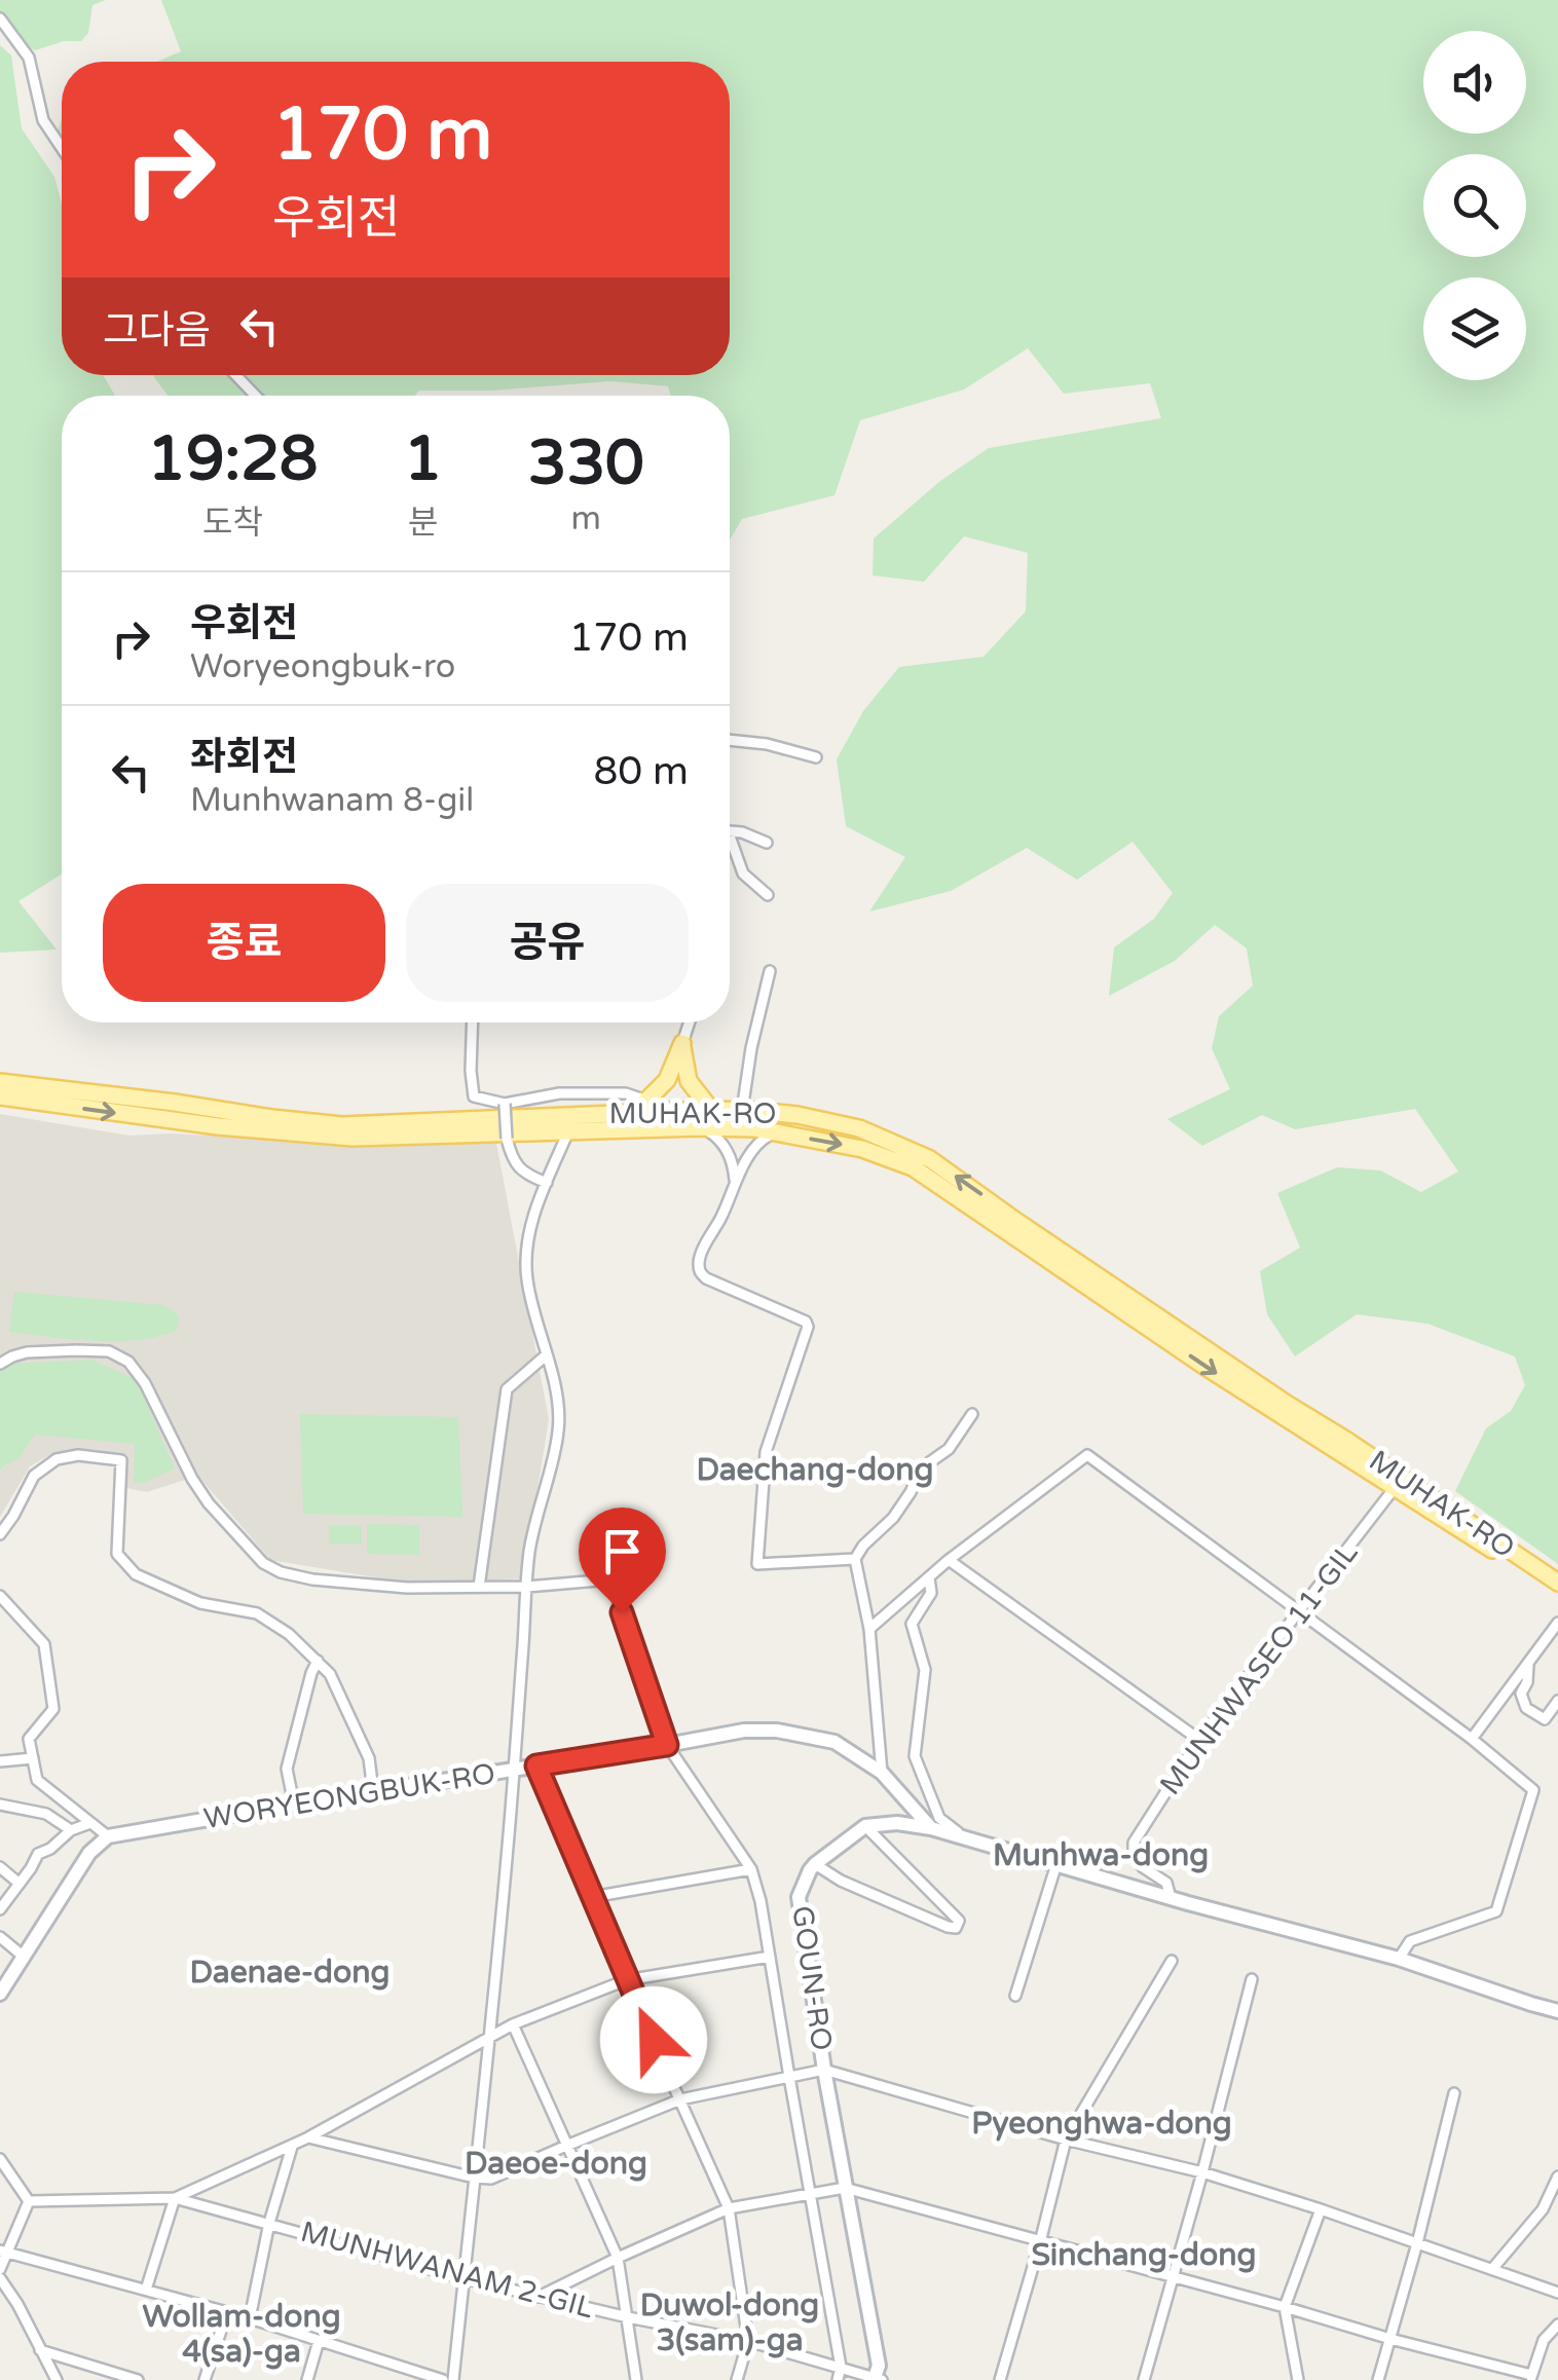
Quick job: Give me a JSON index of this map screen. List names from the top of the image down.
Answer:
{
  "streets": {
    "main road": ["MUHAK-RO", "WORYEONGBUK-RO", "GOUN-RO"],
    "street": ["MUNHWASEO 11-GIL", "MUNHWANAM 2-GIL"]
  },
  "crossings": [
    ["MUHAK-RO", "MUNHWASEO 11-GIL"],
    ["GOUN-RO", "MUNHWANAM 2-GIL"]
  ],
  "districts": [
    "Daechang-dong",
    "Munhwa-dong",
    "Daenae-dong",
    "Pyeonghwa-dong",
    "Daeoe-dong",
    "Sinchang-dong",
    "Duwol-dong 3(sam)-ga",
    "Wollam-dong 4(sa)-ga"
  ],
  "page": {
    "turn": ["170 m", "우회전"],
    "then": "그다음",
    "eta": [
      "19:28",
      "도착",
      "1",
      "분",
      "330",
      "m"
    ],
    "list": [
      {
        "name": "우회전",
        "note": "Woryeongbuk-ro",
        "value": "170 m"
      },
      {
        "name": "좌회전",
        "note": "Munhwanam 8-gil",
        "value": "80 m"
      }
    ],
    "buttons": ["종료", "공유"]
  }
}
